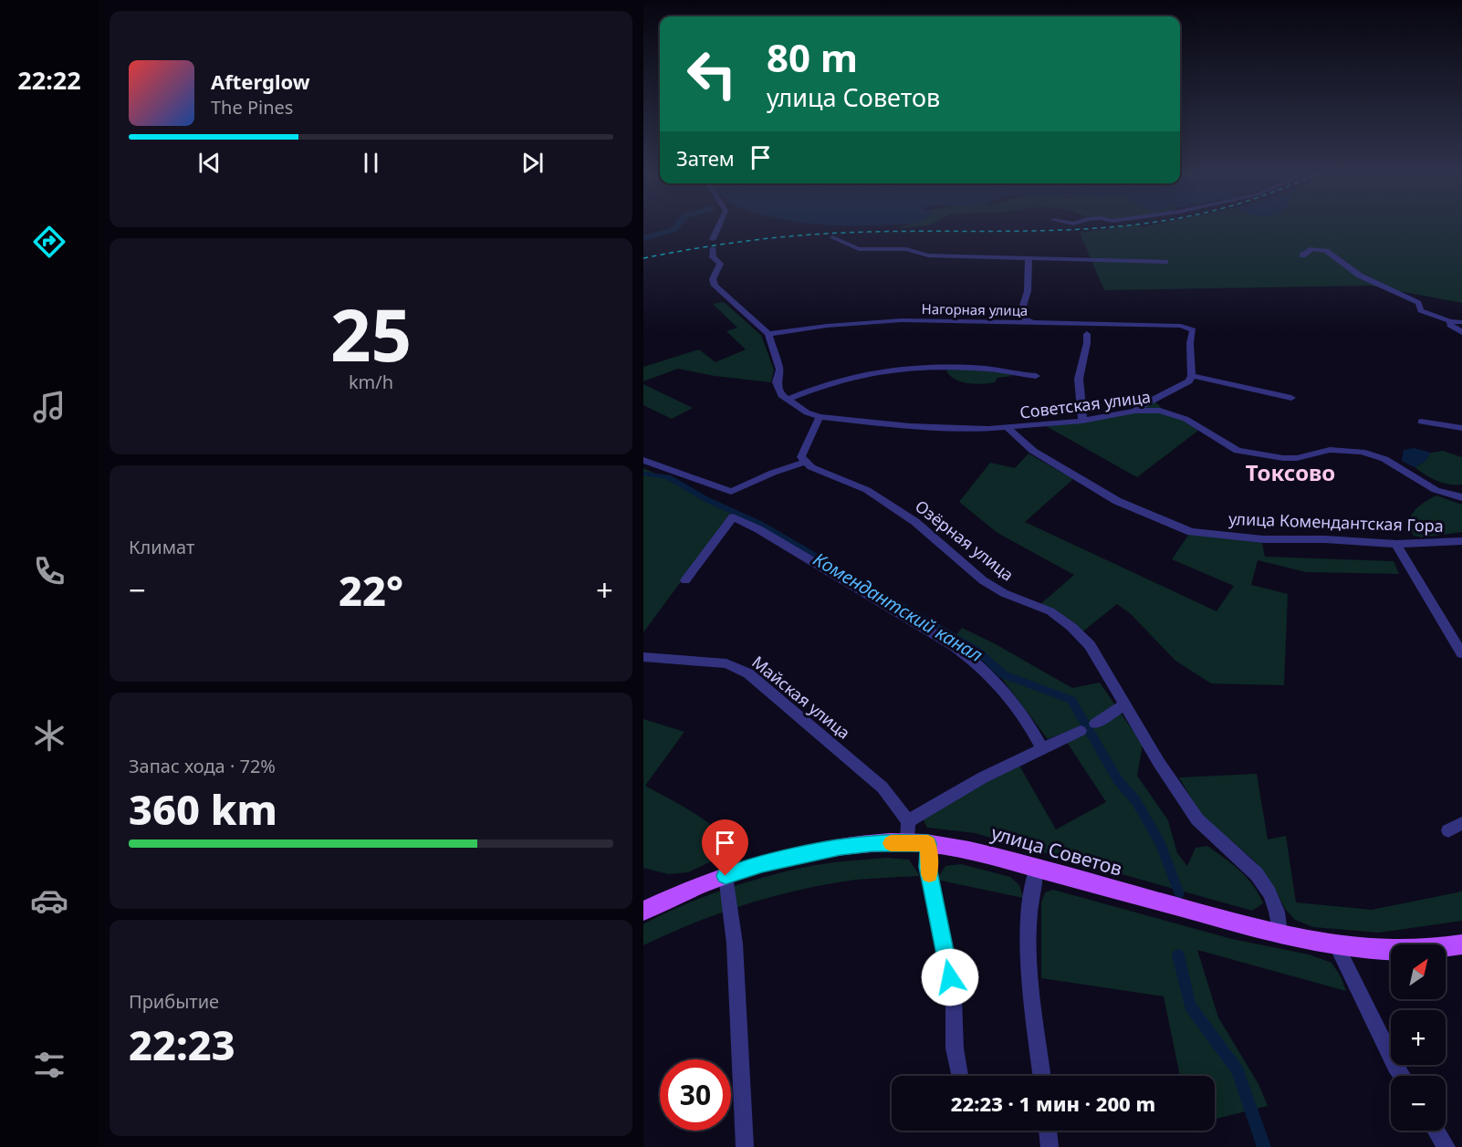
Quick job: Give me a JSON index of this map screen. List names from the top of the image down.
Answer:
{
  "streets": {
    "main road": ["улица Советов"],
    "street": [
      "Нагорная улица",
      "Советская улица",
      "улица Комендантская Гора",
      "Озёрная улица",
      "Майская улица"
    ]
  },
  "crossings": [
    ["Советская улица", "улица Комендантская Гора"],
    ["Озёрная улица", "улица Советов"]
  ],
  "districts": ["Токсово"],
  "water": ["Комендантский канал"],
  "north": "top right",
  "page": {
    "tabs": "22:22",
    "turn": ["80 m", "улица Советов"],
    "song": ["Afterglow", "The Pines"],
    "then": "Затем",
    "tile": [
      ["25", "km/h"],
      "Климат",
      ["Запас хода · 72%", "360 km"],
      ["Прибытие", "22:23"]
    ],
    "heat": ["−", "22°", "+"],
    "map_buttons": ["+", "−"],
    "limit": "30",
    "trip": "22:23 · 1 мин · 200 m"
  }
}
